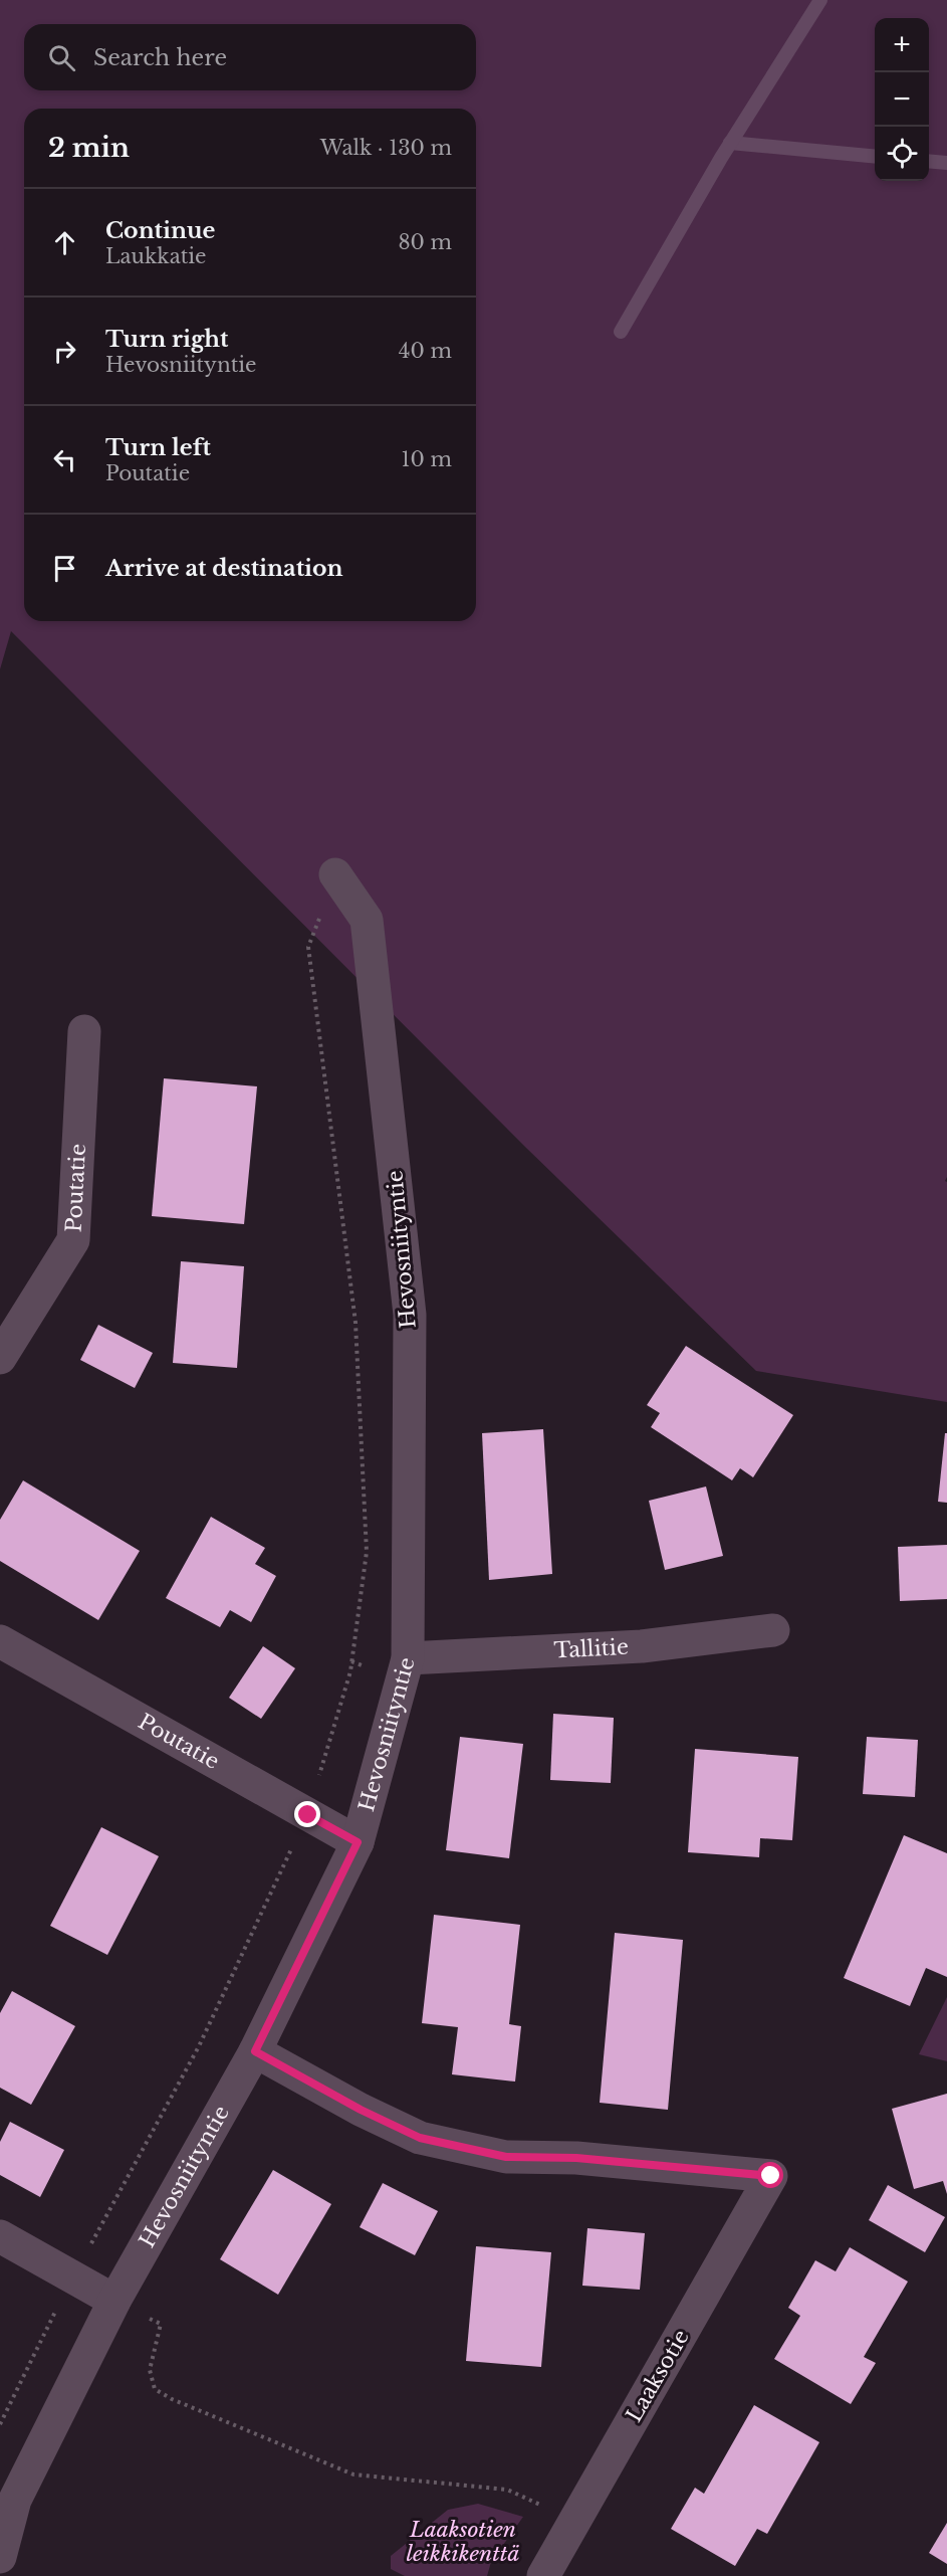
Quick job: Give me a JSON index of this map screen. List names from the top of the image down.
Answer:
{
  "streets": {
    "street": [
      "Poutatie",
      "Hevosniityntie",
      "Tallitie",
      "Laaksotie"
    ]
  },
  "crossings": [
    ["Poutatie", "Hevosniityntie"],
    ["Hevosniityntie", "Tallitie"],
    ["Hevosniityntie", "Laaksotie"]
  ],
  "parks": ["Laaksotien leikkikenttä"],
  "page": {
    "map_buttons": ["+", "−"],
    "search": "Search here",
    "heading": ["2 min", "Walk · 130 m"],
    "list": [
      ["Continue", "Laukkatie", "80 m"],
      ["Turn right", "Hevosniityntie", "40 m"],
      ["Turn left", "Poutatie", "10 m"],
      "Arrive at destination"
    ]
  }
}
